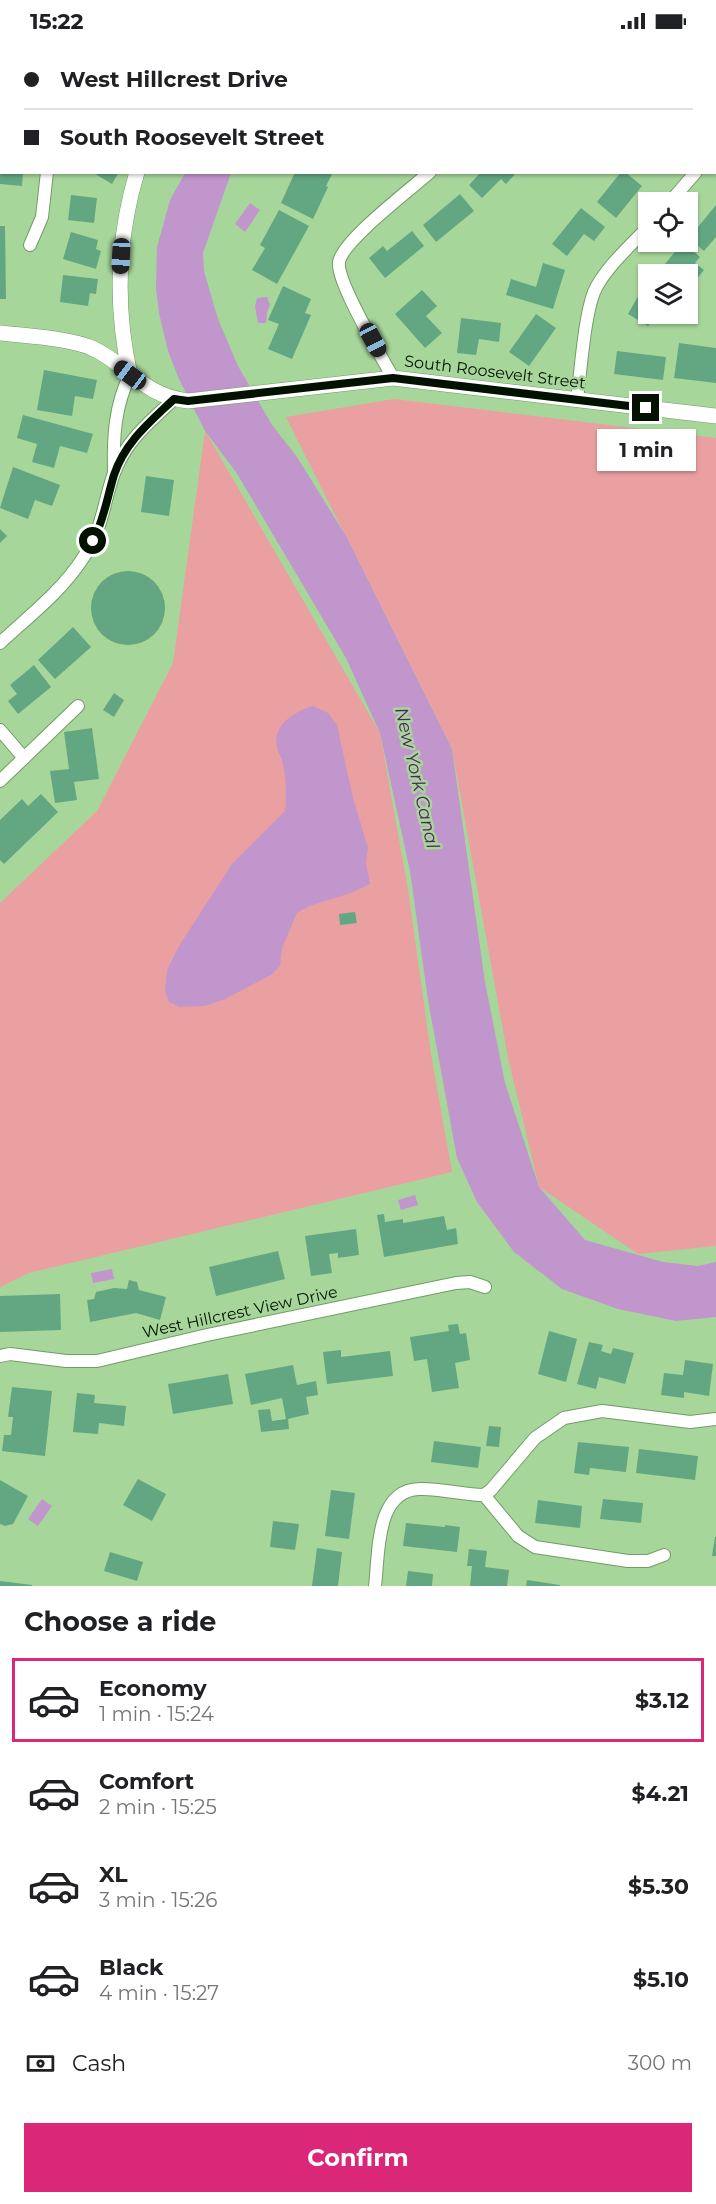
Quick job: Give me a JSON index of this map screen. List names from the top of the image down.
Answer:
{
  "streets": {
    "street": ["South Roosevelt Street", "West Hillcrest View Drive"]
  },
  "water": ["New York Canal"],
  "page": {
    "status": "15:22",
    "banner": ["West Hillcrest Drive", "South Roosevelt Street"],
    "bubble": "1 min",
    "heading": "Choose a ride",
    "list": [
      {
        "name": "Economy",
        "note": "1 min · 15:24",
        "value": "$3.12"
      },
      {
        "name": "Comfort",
        "note": "2 min · 15:25",
        "value": "$4.21"
      },
      {
        "name": "XL",
        "note": "3 min · 15:26",
        "value": "$5.30"
      },
      {
        "name": "Black",
        "note": "4 min · 15:27",
        "value": "$5.10"
      }
    ],
    "pay": ["Cash", "300 m"],
    "buttons": "Confirm"
  }
}
